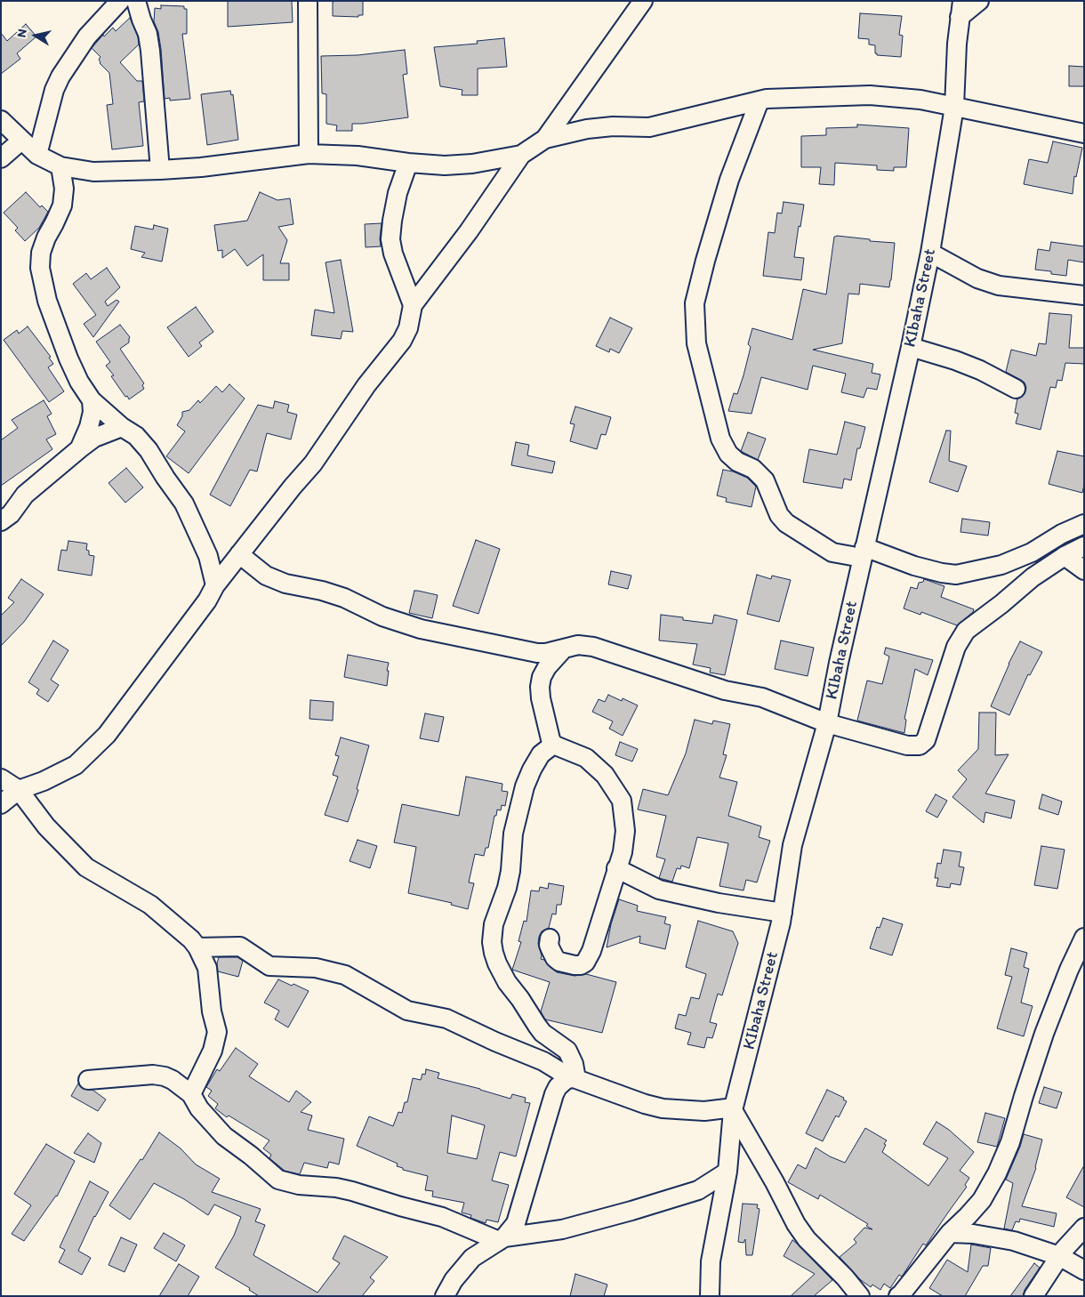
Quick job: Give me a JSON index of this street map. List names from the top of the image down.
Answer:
{
  "streets": {
    "street": ["KIbaha Street"]
  },
  "north": "left"
}
